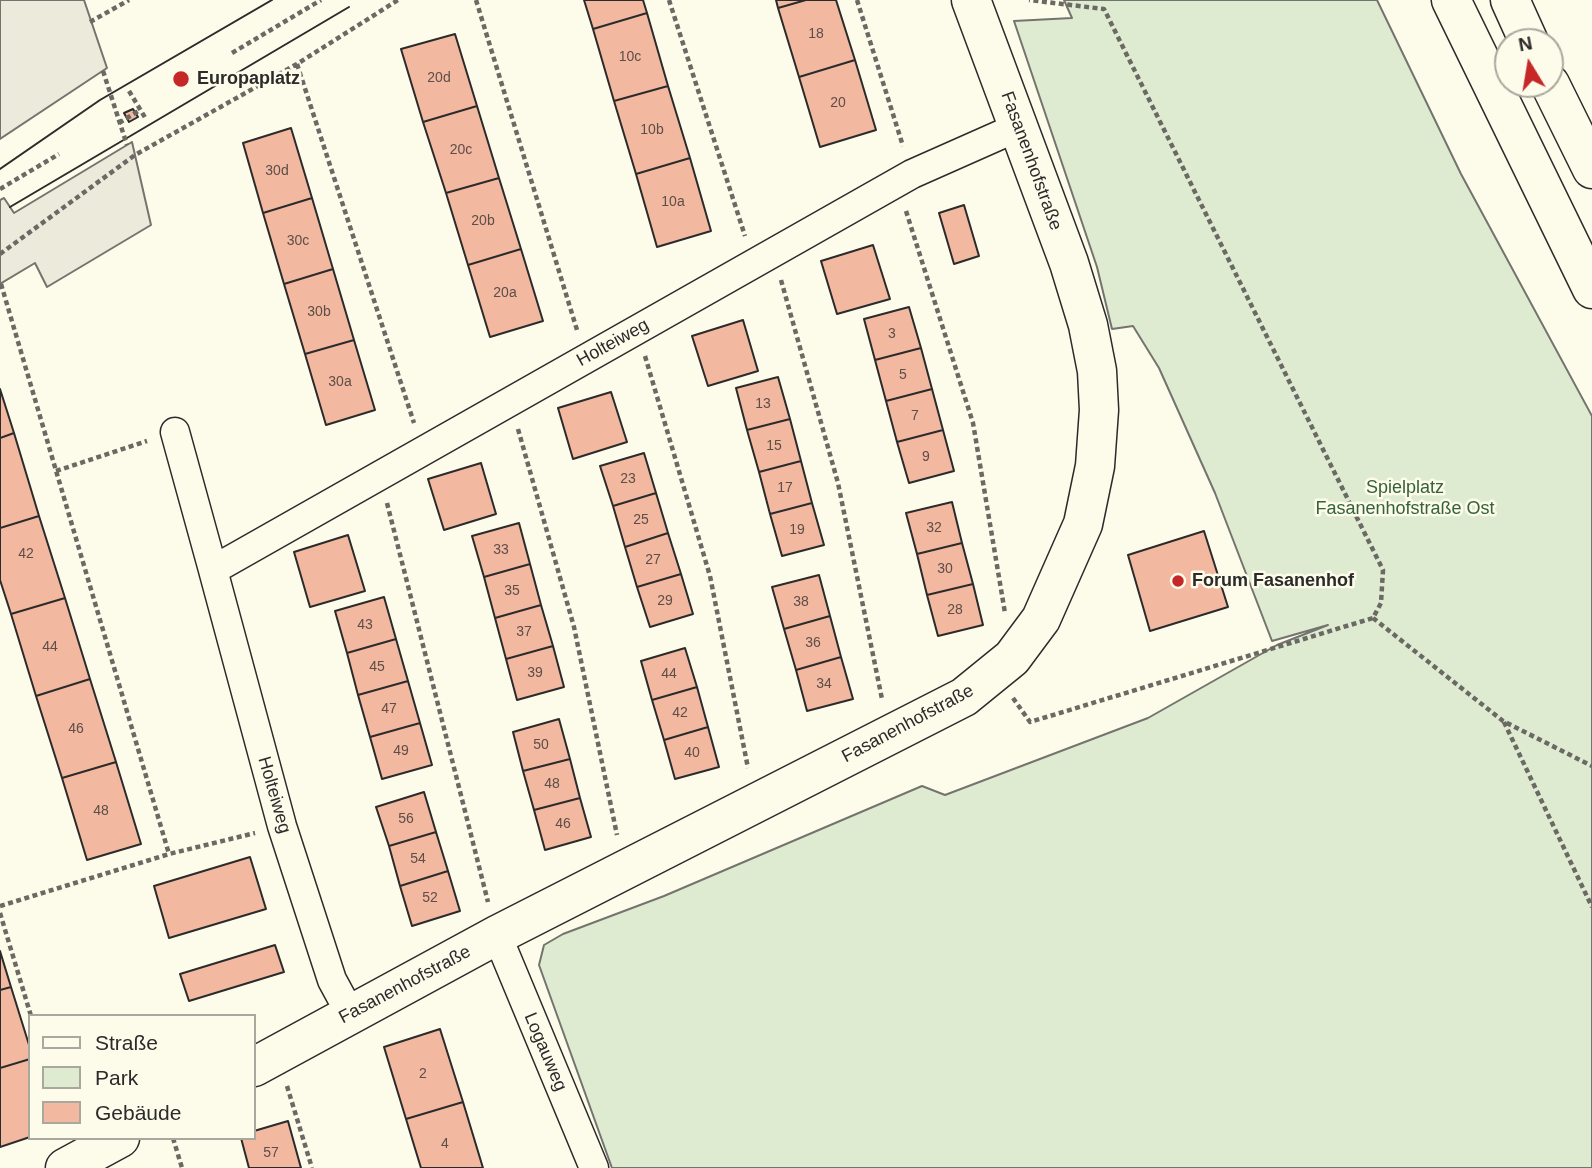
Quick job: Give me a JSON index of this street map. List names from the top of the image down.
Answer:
{
  "streets": {
    "main road": ["Fasanenhofstraße"],
    "street": ["Holteiweg", "Logauweg"]
  },
  "crossings": [
    ["Fasanenhofstraße", "Holteiweg"],
    ["Fasanenhofstraße", "Logauweg"]
  ],
  "parks": ["Spielplatz Fasanenhofstraße Ost"],
  "places": ["Europaplatz", "Forum Fasanenhof"],
  "house_numbers": [
    "18",
    "10c",
    "20d",
    "20",
    "10b",
    "20c",
    "30d",
    "10a",
    "20b",
    "30c",
    "20a",
    "30b",
    "3",
    "5",
    "30a",
    "13",
    "7",
    "15",
    "9",
    "23",
    "17",
    "25",
    "32",
    "19",
    "33",
    "42",
    "27",
    "30",
    "35",
    "29",
    "38",
    "28",
    "43",
    "37",
    "36",
    "44",
    "45",
    "39",
    "44",
    "34",
    "47",
    "42",
    "46",
    "50",
    "49",
    "40",
    "48",
    "48",
    "56",
    "46",
    "54",
    "52",
    "2",
    "4",
    "57"
  ],
  "legend": ["Straße", "Park", "Gebäude"],
  "north": "top"
}
